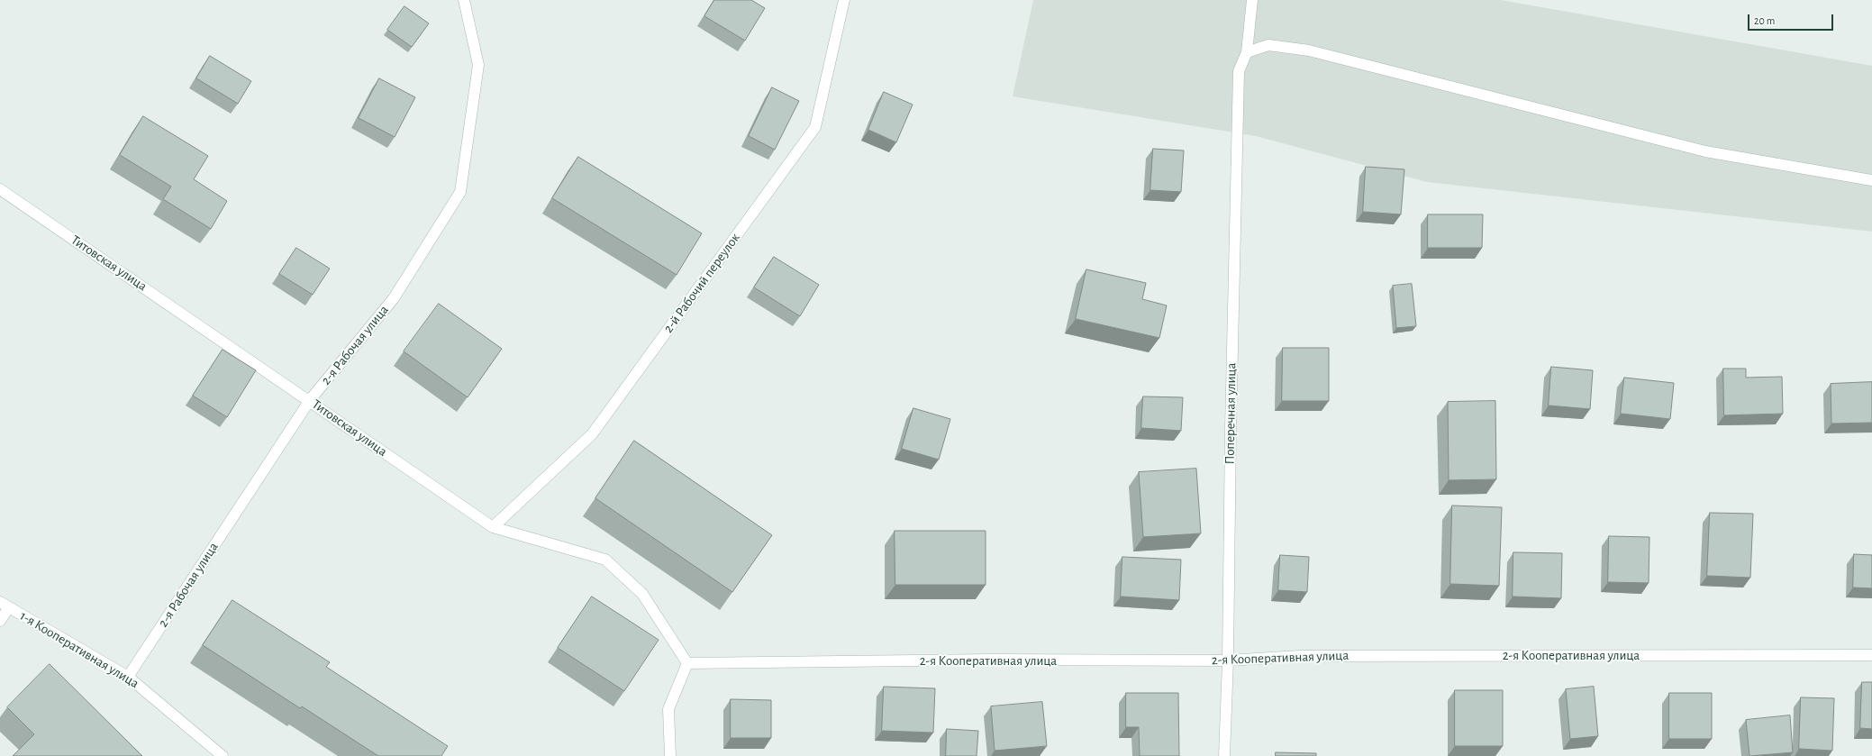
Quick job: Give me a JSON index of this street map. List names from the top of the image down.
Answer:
{
  "streets": {
    "street": [
      "Титовская улица",
      "2-й Рабочий переулок",
      "2-я Рабочая улица",
      "Поперечная улица",
      "1-я Кооперативная улица",
      "2-я Кооперативная улица"
    ]
  },
  "crossings": [
    ["Титовская улица", "2-й Рабочий переулок"],
    ["Титовская улица", "2-я Рабочая улица"],
    ["Титовская улица", "2-я Кооперативная улица"],
    ["2-я Рабочая улица", "1-я Кооперативная улица"],
    ["Поперечная улица", "2-я Кооперативная улица"]
  ],
  "scale_bar": "20 m"
}
